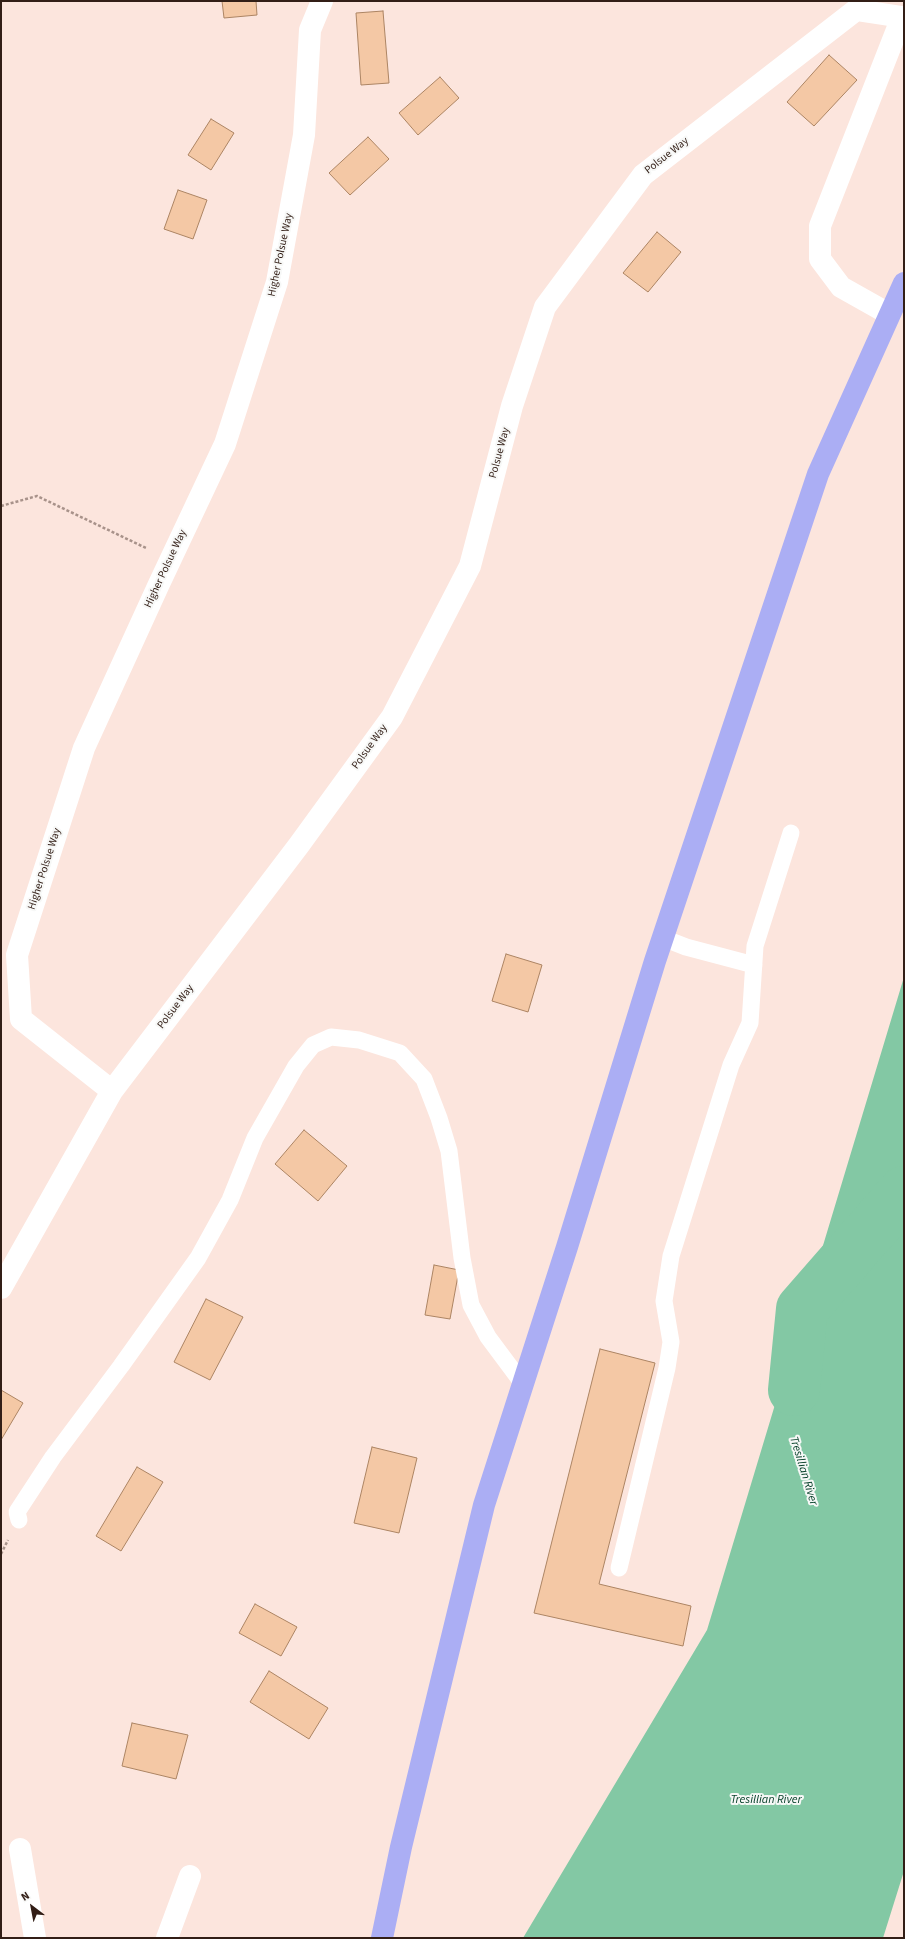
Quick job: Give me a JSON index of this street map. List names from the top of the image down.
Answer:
{
  "streets": {
    "street": ["Polsue Way", "Higher Polsue Way"]
  },
  "crossings": [
    ["Polsue Way", "Higher Polsue Way"]
  ],
  "water": ["Tresillian River"],
  "north": "top left"
}
